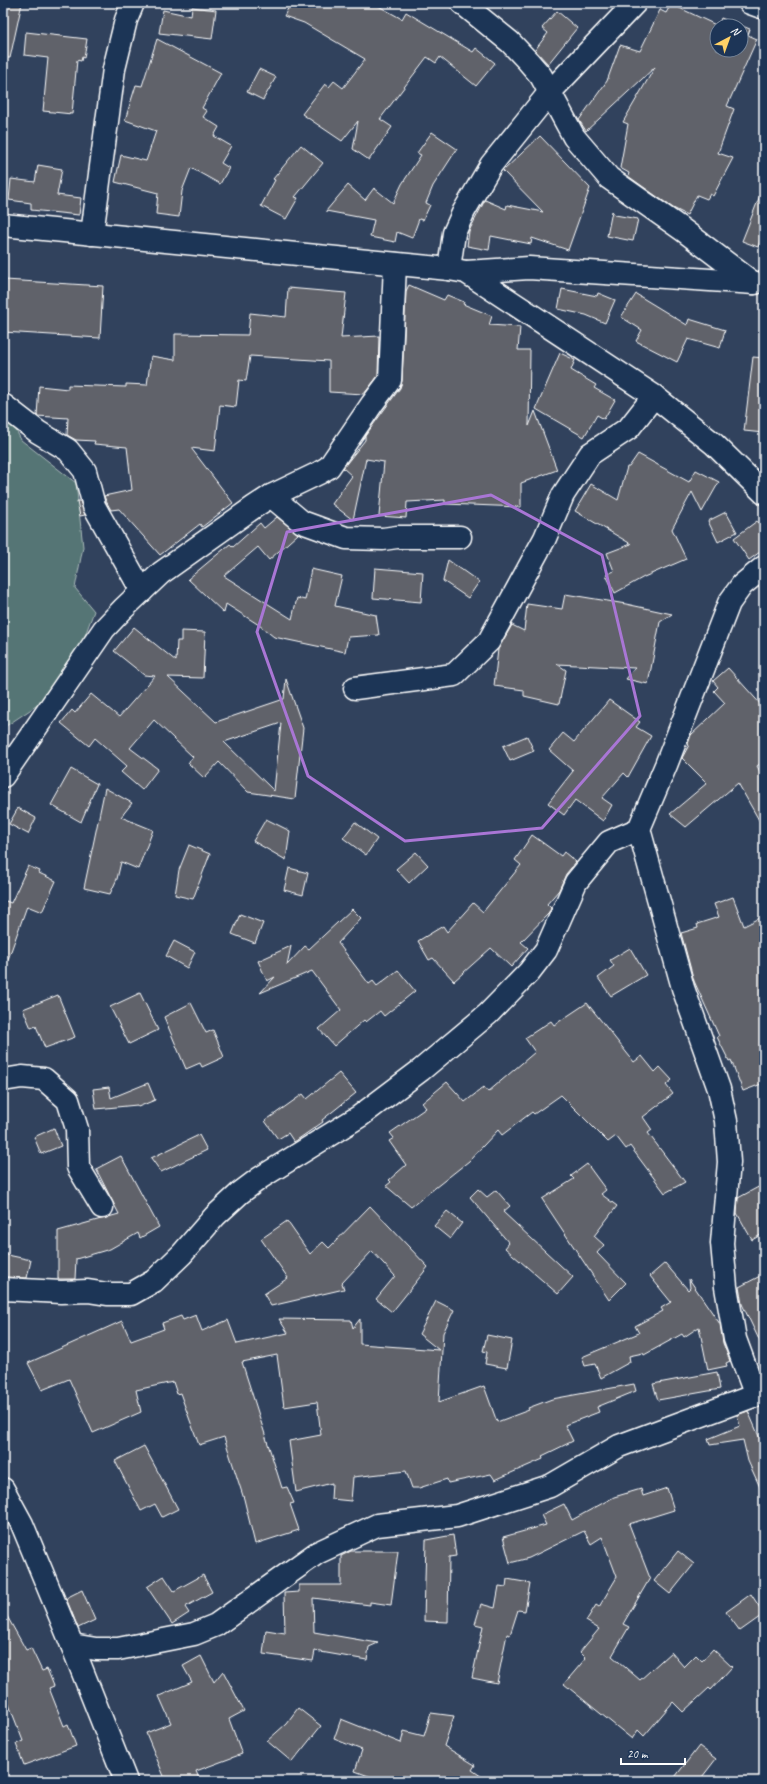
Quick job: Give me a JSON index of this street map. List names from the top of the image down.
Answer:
{
  "scale_bar": "20 m",
  "north": "top right"
}
